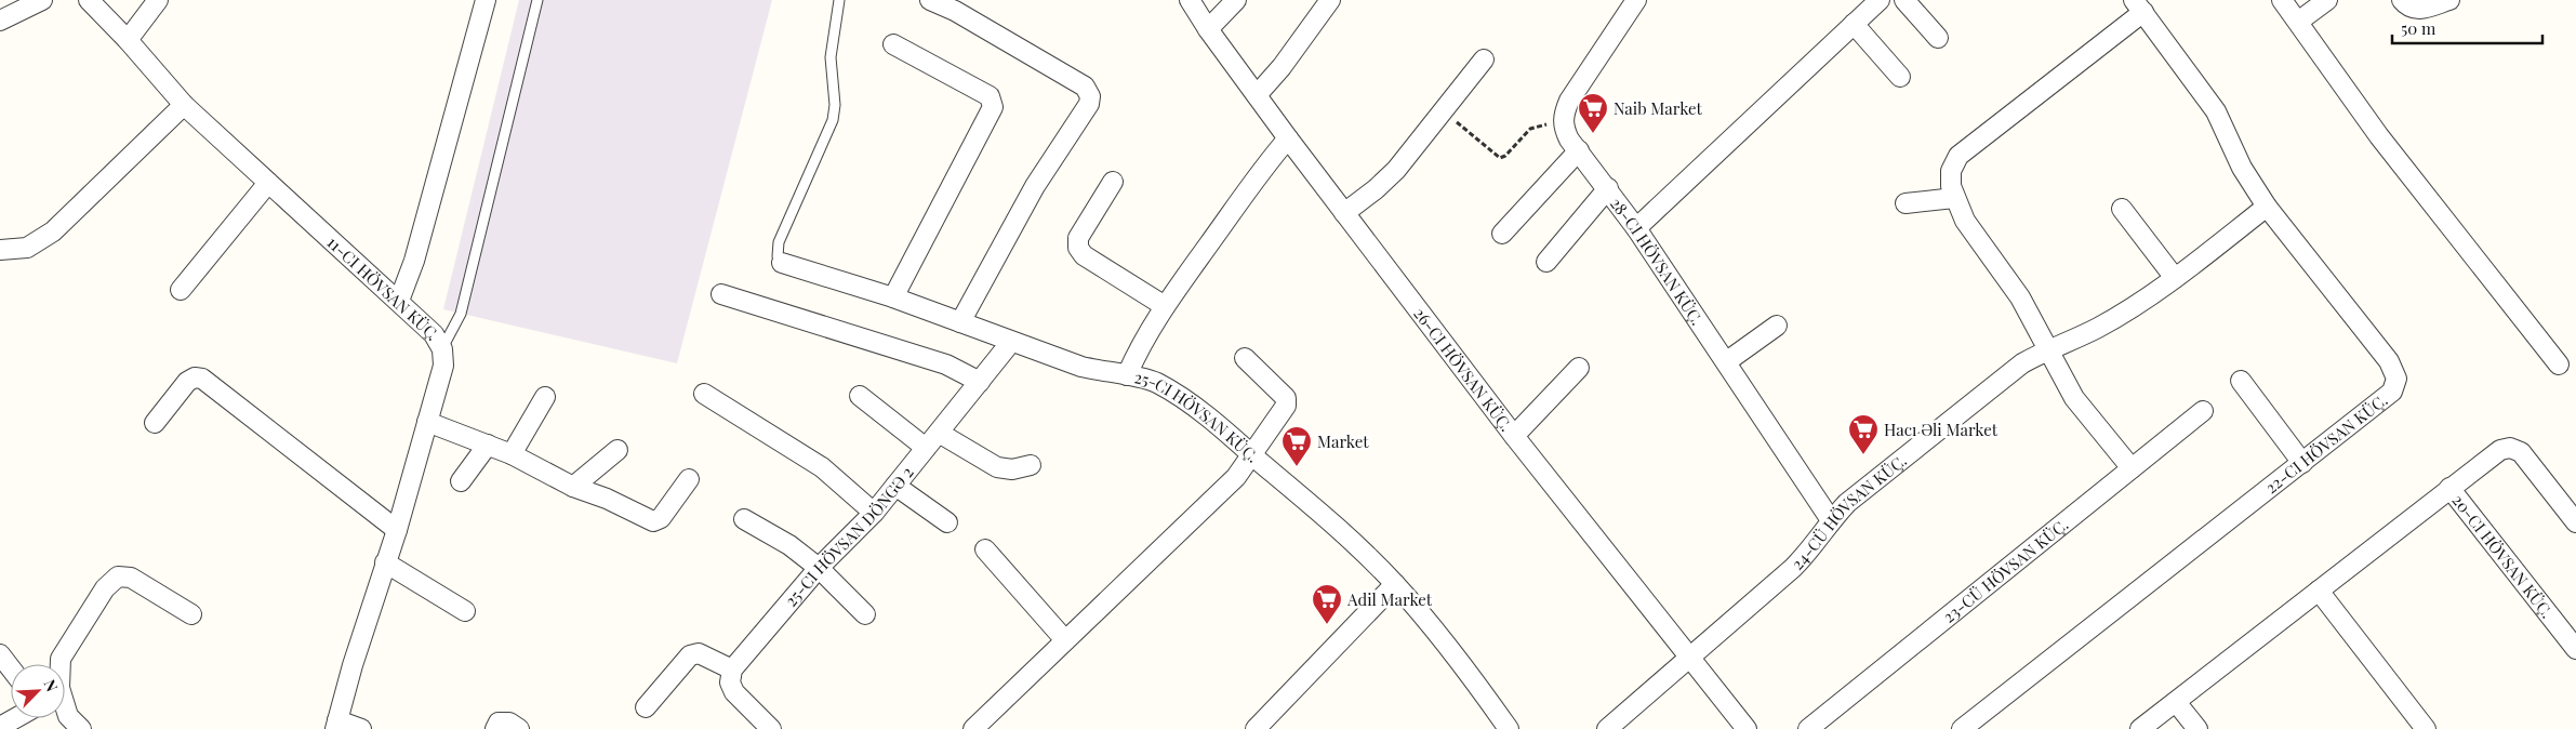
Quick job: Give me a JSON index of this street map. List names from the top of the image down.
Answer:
{
  "streets": {
    "street": [
      "28-CI HÖVSAN KÜÇ.",
      "11-CI HÖVSAN KÜÇ.",
      "25-CI HÖVSAN KÜÇ.",
      "22-CI HÖVSAN KÜÇ.",
      "24-CÜ HÖVSAN KÜÇ.",
      "25-CI HÖVSAN DÖNGƏ 2",
      "20-CI HÖVSAN KÜÇ.",
      "23-CÜ HÖVSAN KÜÇ."
    ]
  },
  "crossings": [
    ["28-CI HÖVSAN KÜÇ.", "24-CÜ HÖVSAN KÜÇ."],
    ["25-CI HÖVSAN KÜÇ.", "25-CI HÖVSAN DÖNGƏ 2"],
    ["22-CI HÖVSAN KÜÇ.", "24-CÜ HÖVSAN KÜÇ."]
  ],
  "places": {
    "supermarket": [
      "Naib Market",
      "Hacı Əli Market",
      "Market",
      "Adil Market"
    ]
  },
  "scale_bar": "50 m",
  "north": "top right"
}
